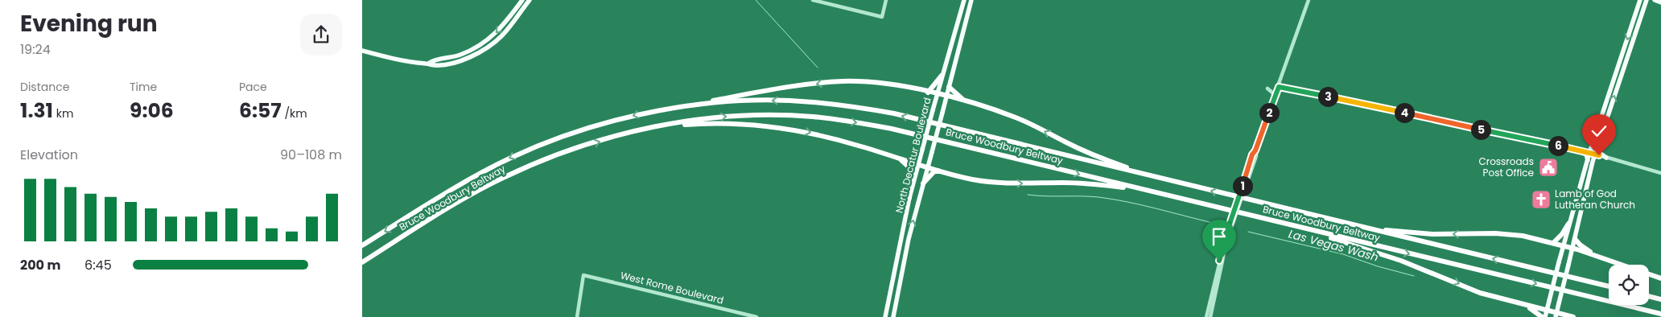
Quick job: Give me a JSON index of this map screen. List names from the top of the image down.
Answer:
{
  "streets": {
    "highway": ["Bruce Woodbury Beltway"],
    "main road": ["North Decatur Boulevard"],
    "street": ["West Rome Boulevard"]
  },
  "water": ["Las Vegas Wash"],
  "places": {
    "public building": ["Crossroads Post Office"],
    "church": ["Lamb of God Lutheran Church"]
  },
  "page": {
    "heading": ["Evening run", "19:24"],
    "stats": [
      ["Distance", "1.31 km"],
      ["Time", "9:06"],
      ["Pace", "6:57 /km"]
    ],
    "pins": [
      "3",
      "2",
      "4",
      "5",
      "6",
      "1"
    ],
    "chart": ["Elevation", "90–108 m"],
    "list": [
      {
        "name": "200 m",
        "note": "6:45"
      }
    ]
  }
}
